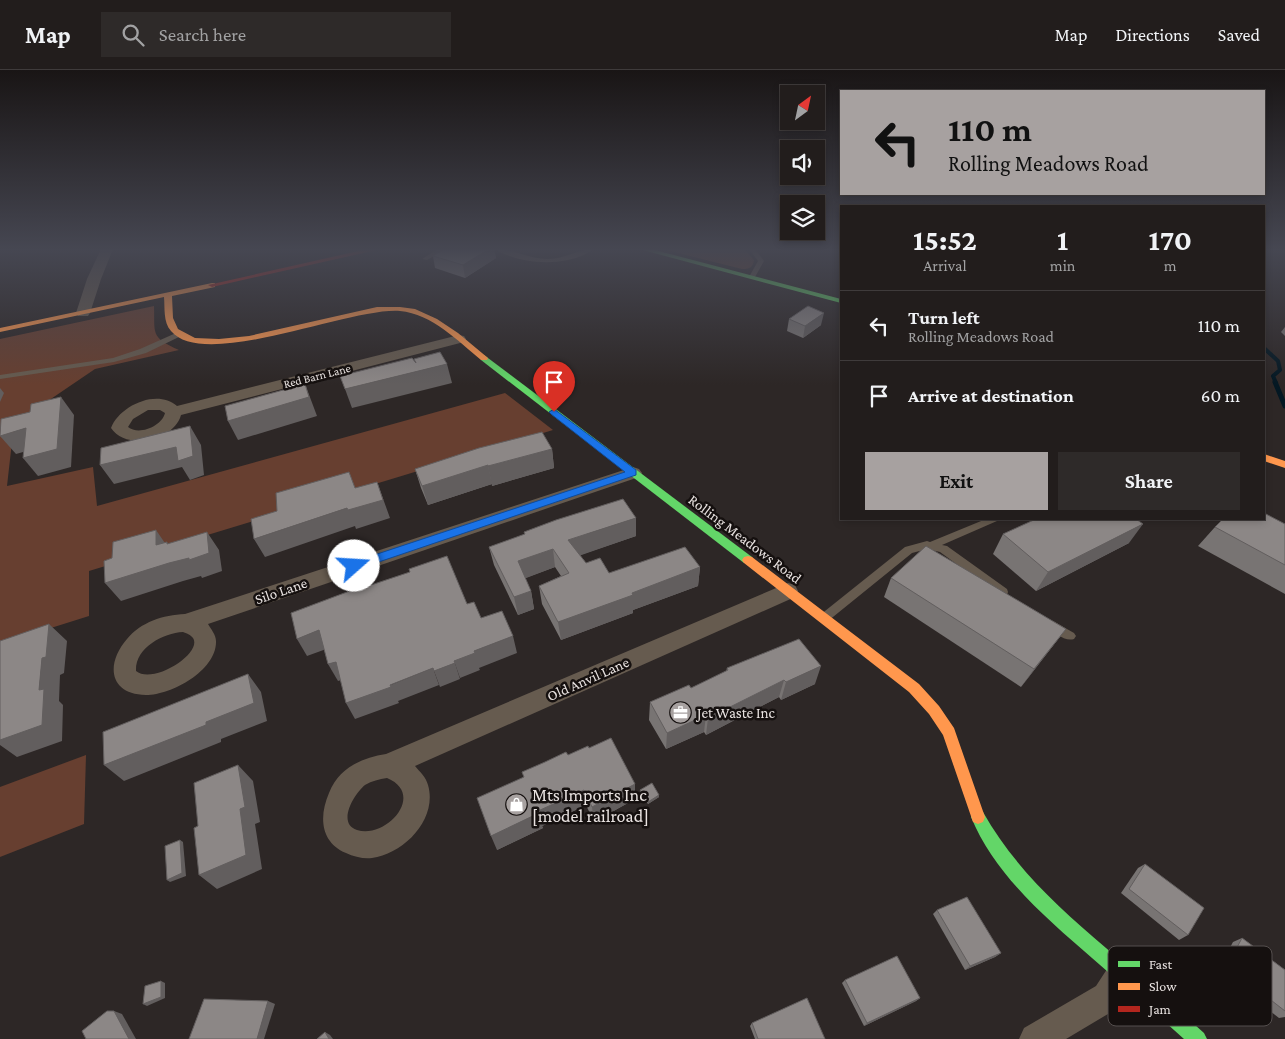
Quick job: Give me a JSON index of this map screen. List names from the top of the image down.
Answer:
{
  "streets": {
    "street": [
      "Red Barn Lane",
      "Rolling Meadows Road",
      "Silo Lane",
      "Old Anvil Lane"
    ]
  },
  "crossings": [
    ["Red Barn Lane", "Rolling Meadows Road"],
    ["Rolling Meadows Road", "Silo Lane"],
    ["Rolling Meadows Road", "Old Anvil Lane"]
  ],
  "places": {
    "office": ["Jet Waste Inc"],
    "shop": ["Mts Imports Inc [model railroad]"]
  },
  "legend": ["Fast", "Slow", "Jam"],
  "north": "top right",
  "page": {
    "header": "Map",
    "search": "Search here",
    "nav": ["Map", "Directions", "Saved"],
    "turn": ["110 m", "Rolling Meadows Road"],
    "eta": [
      "15:52",
      "Arrival",
      "1",
      "min",
      "170",
      "m"
    ],
    "list": [
      {
        "name": "Turn left",
        "note": "Rolling Meadows Road",
        "value": "110 m"
      },
      {
        "name": "Arrive at destination",
        "value": "60 m"
      }
    ],
    "buttons": ["Exit", "Share"]
  }
}
